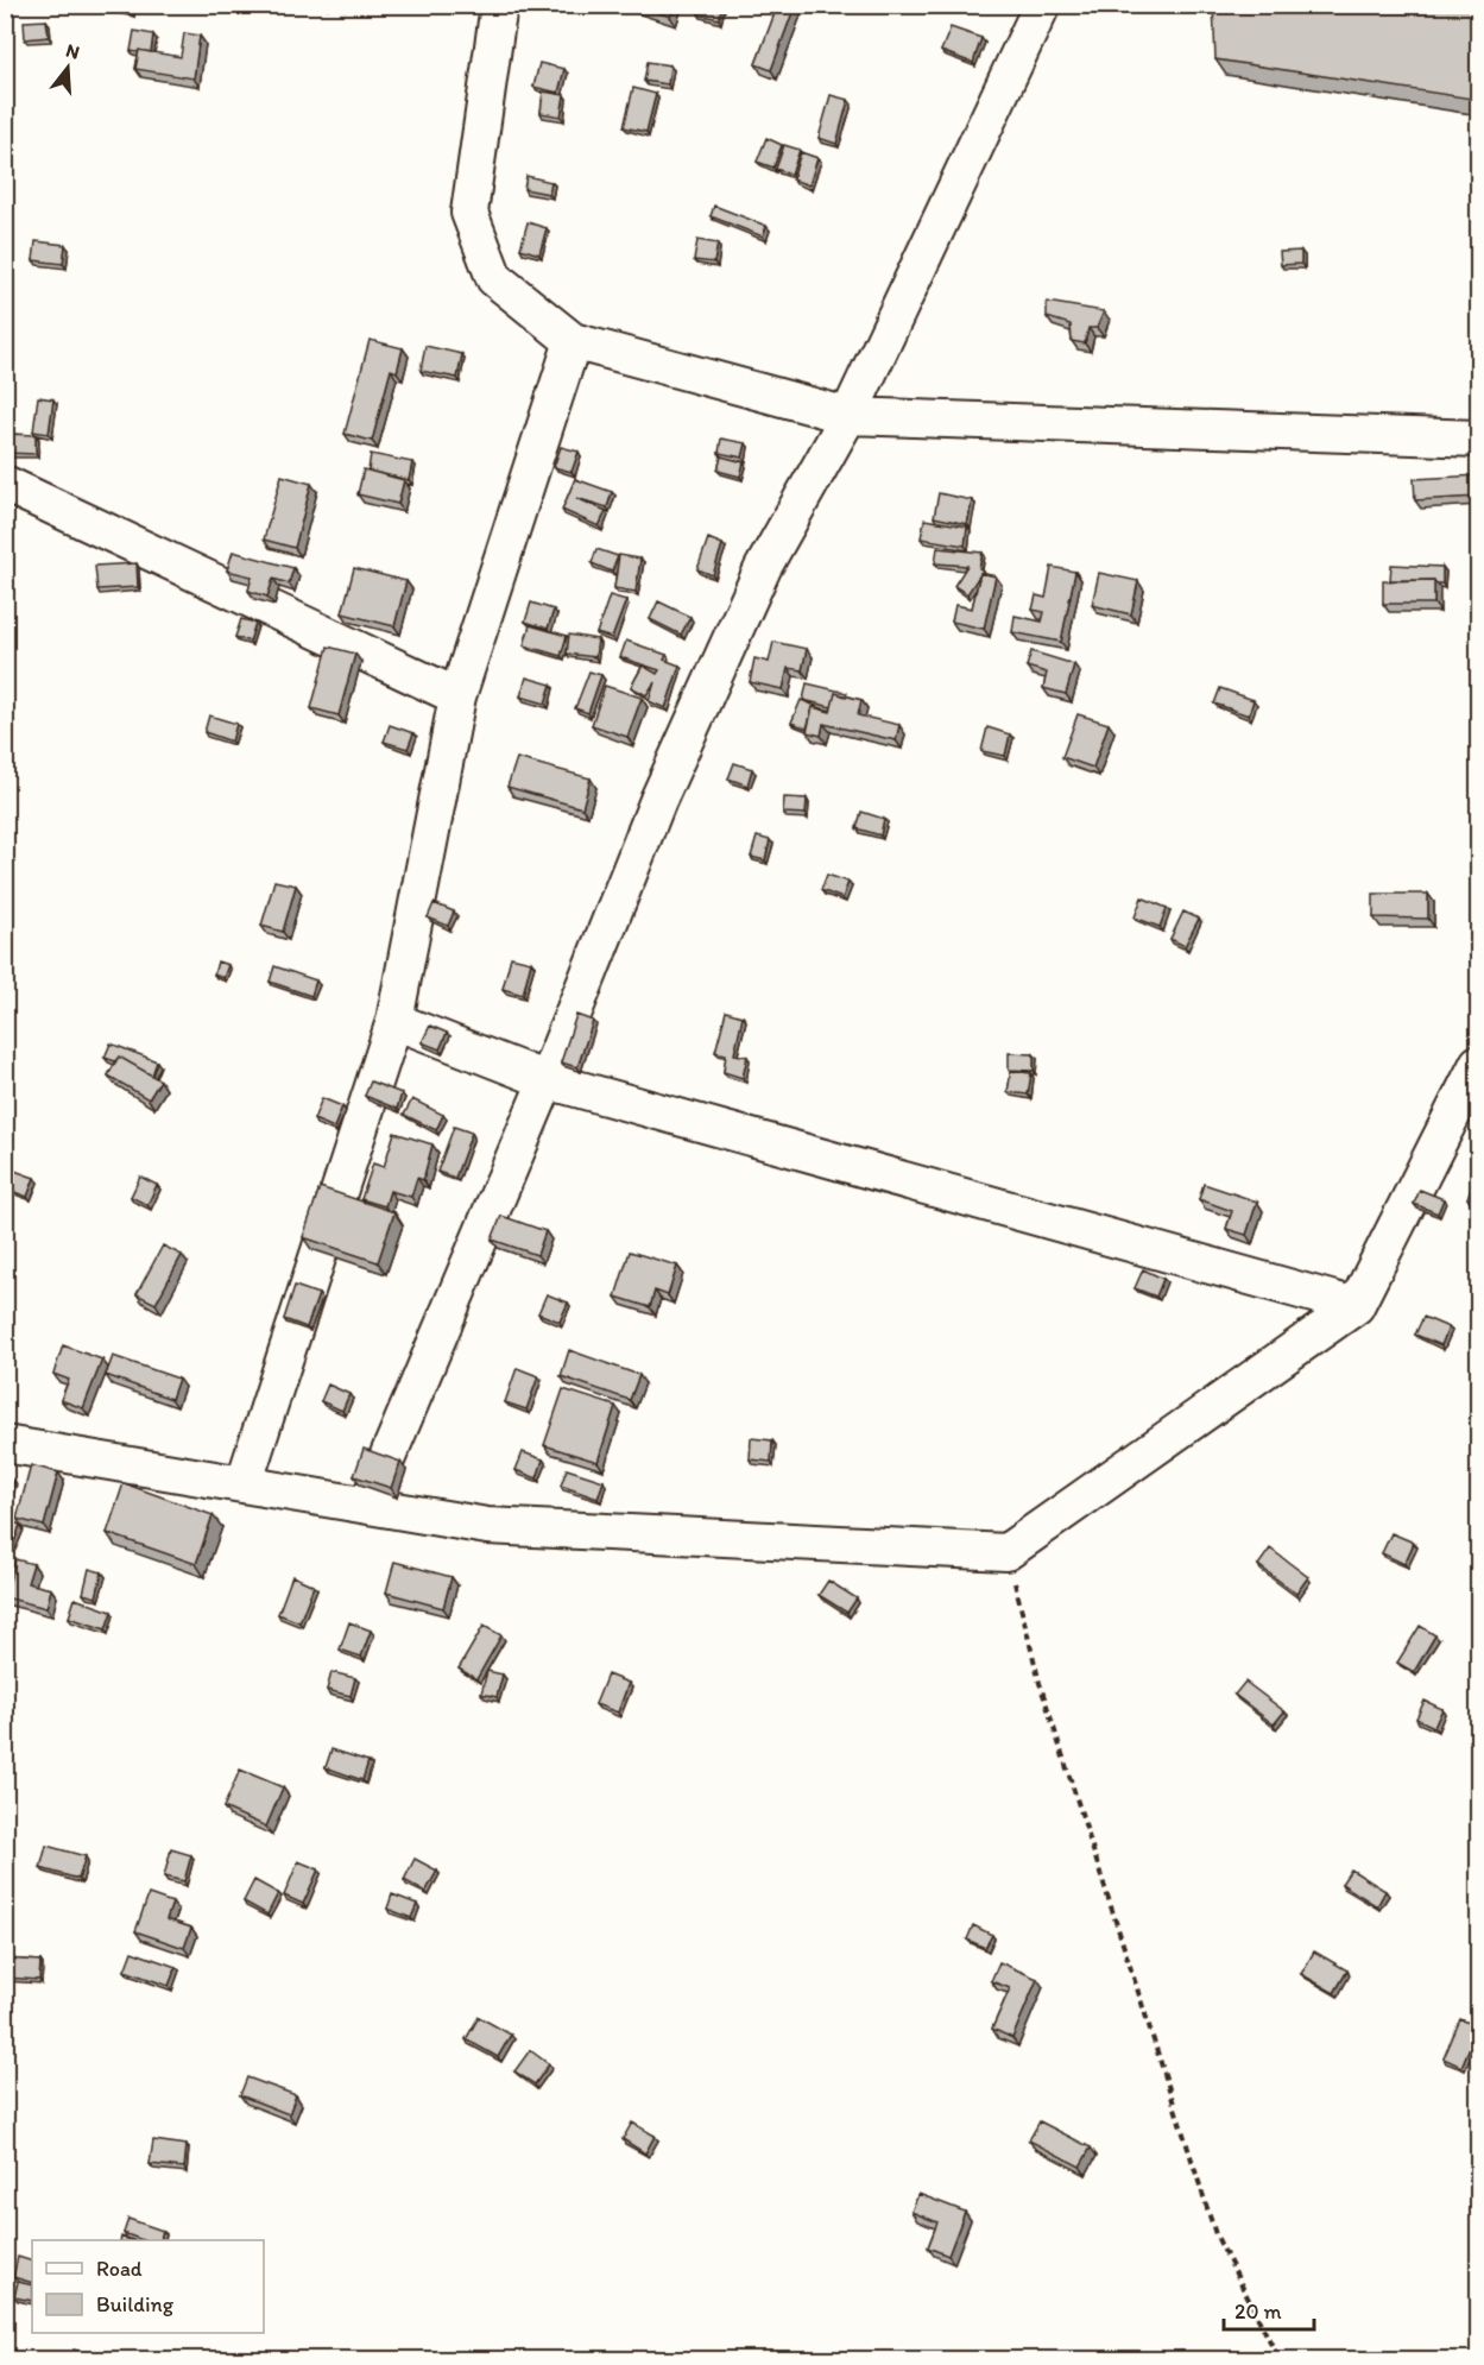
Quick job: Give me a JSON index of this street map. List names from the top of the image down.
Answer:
{
  "legend": ["Road", "Building"],
  "scale_bar": "20 m",
  "north": "top"
}
